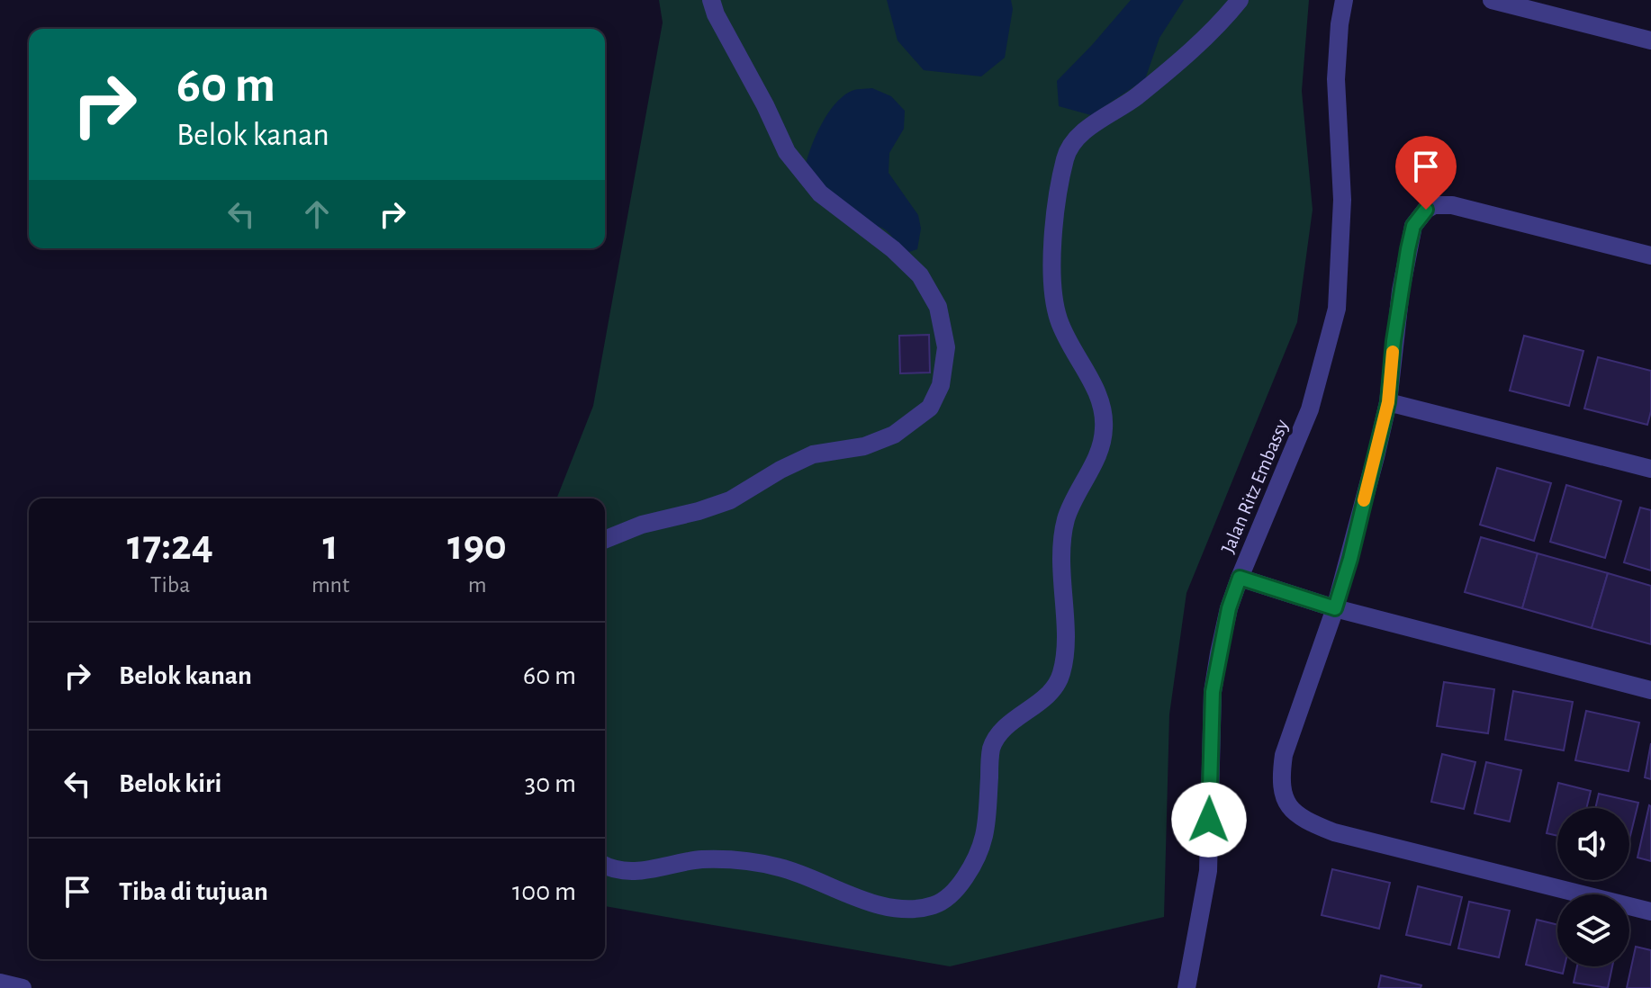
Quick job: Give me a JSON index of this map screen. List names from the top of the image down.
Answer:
{
  "streets": {
    "street": ["Jalan Ritz Embassy"]
  },
  "page": {
    "turn": ["60 m", "Belok kanan"],
    "eta": [
      "17:24",
      "Tiba",
      "1",
      "mnt",
      "190",
      "m"
    ],
    "list": [
      {
        "name": "Belok kanan",
        "value": "60 m"
      },
      {
        "name": "Belok kiri",
        "value": "30 m"
      },
      {
        "name": "Tiba di tujuan",
        "value": "100 m"
      }
    ]
  }
}
